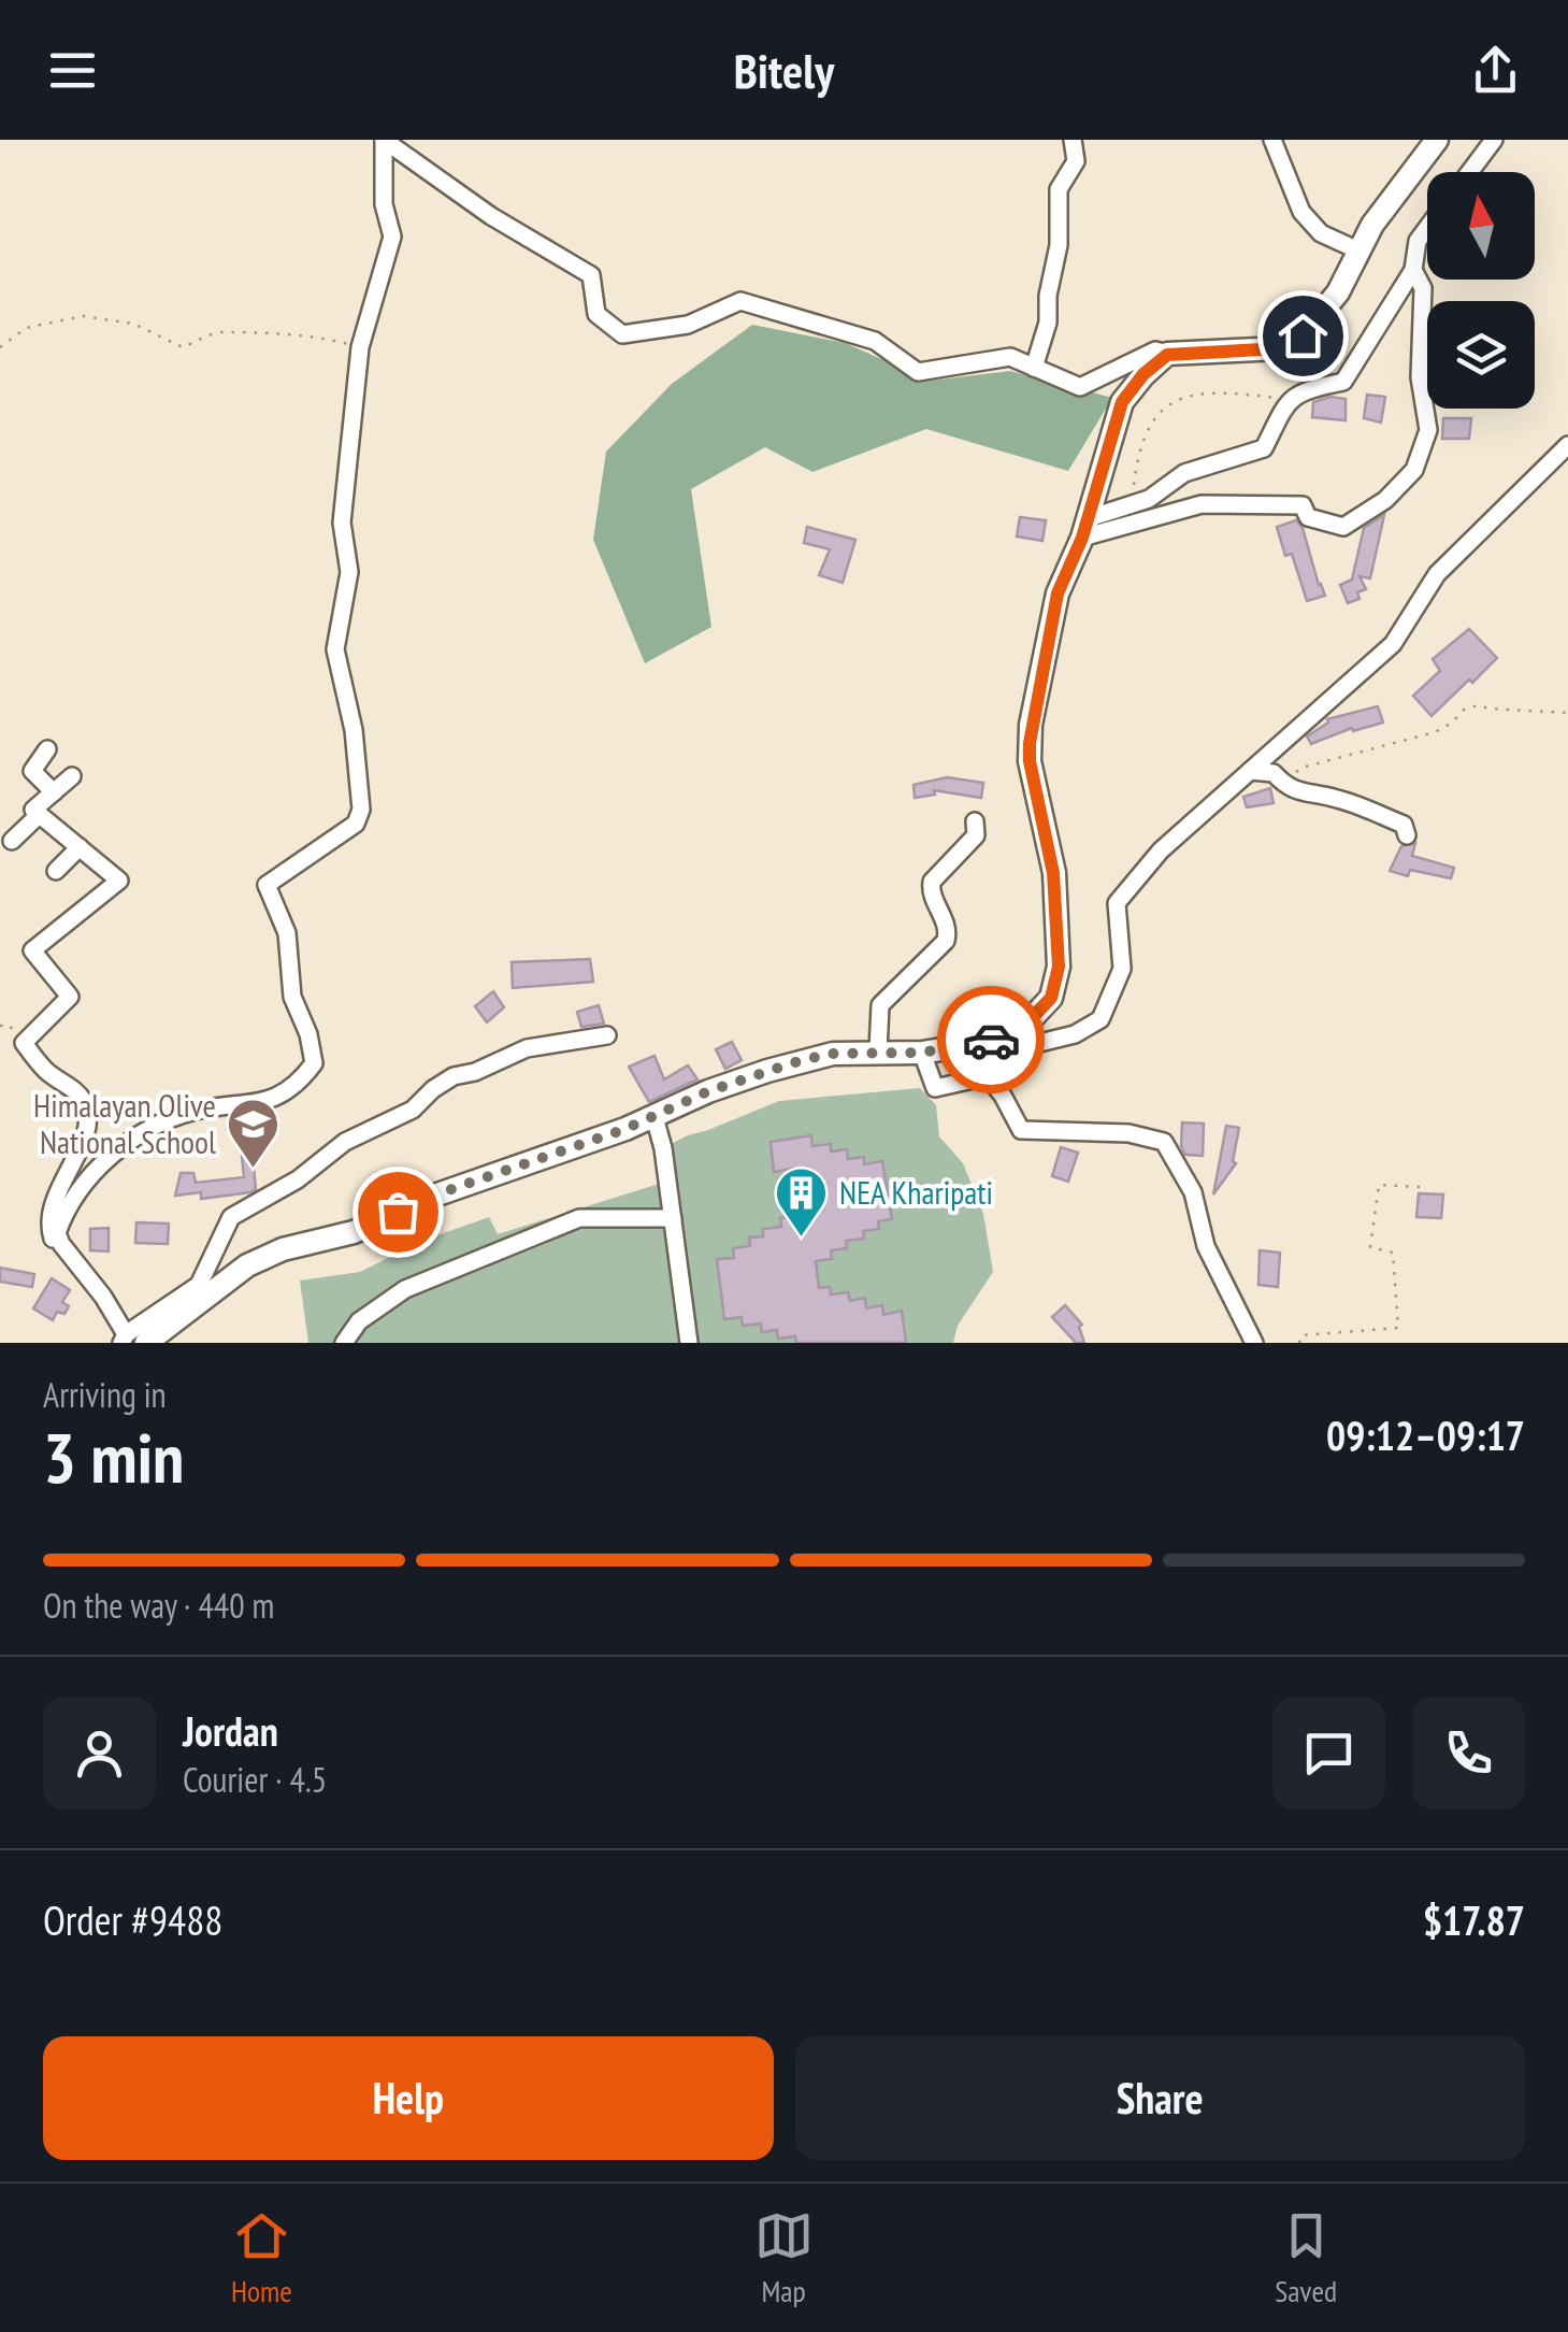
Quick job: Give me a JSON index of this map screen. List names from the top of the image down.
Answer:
{
  "places": {
    "school or university": ["Himalayan Olive National School"],
    "building": ["NEA Kharipati"]
  },
  "north": "top",
  "page": {
    "header": "Bitely",
    "heading": ["3 min", "Arriving in", "09:12–09:17"],
    "panel": [
      "Jordan",
      "Courier · 4.5",
      "Order #9488",
      "$17.87"
    ],
    "bar": "On the way · 440 m",
    "buttons": ["Help", "Share"],
    "tabs": ["Home", "Map", "Saved"]
  }
}
